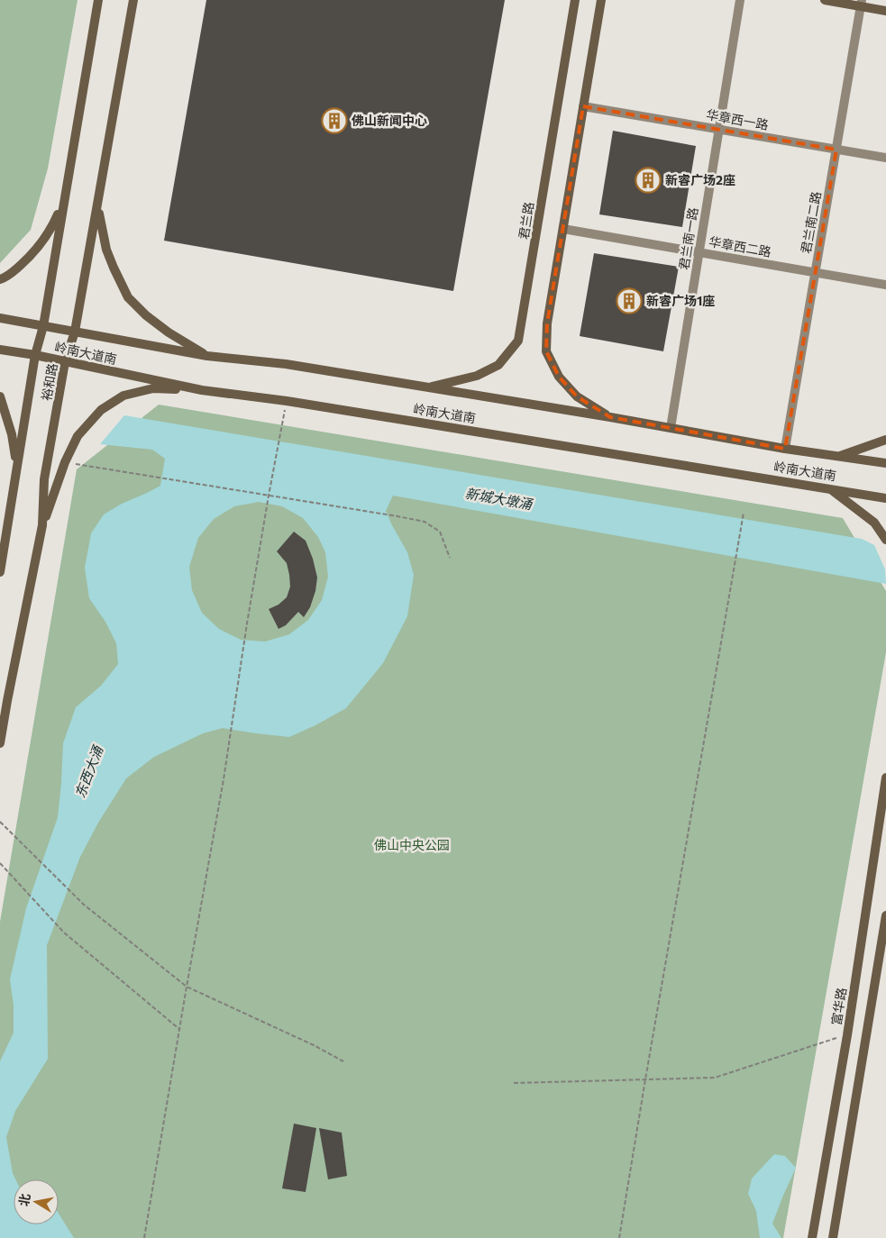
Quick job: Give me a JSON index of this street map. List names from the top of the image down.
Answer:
{
  "streets": {
    "main road": [
      "君兰路",
      "岭南大道南",
      "裕和路",
      "富华路"
    ],
    "street": [
      "华章西一路",
      "君兰南二路",
      "君兰南一路",
      "华章西二路"
    ]
  },
  "crossings": [
    ["华章西一路", "君兰南二路"],
    ["华章西一路", "君兰南一路"],
    ["君兰南二路", "华章西二路"],
    ["君兰南一路", "华章西二路"],
    ["岭南大道南", "裕和路"]
  ],
  "water": ["新城大墩涌", "东西大涌"],
  "parks": ["佛山中央公园"],
  "places": {
    "building": ["佛山新闻中心", "新睿广场2座", "新睿广场1座"]
  },
  "north": "left"
}
